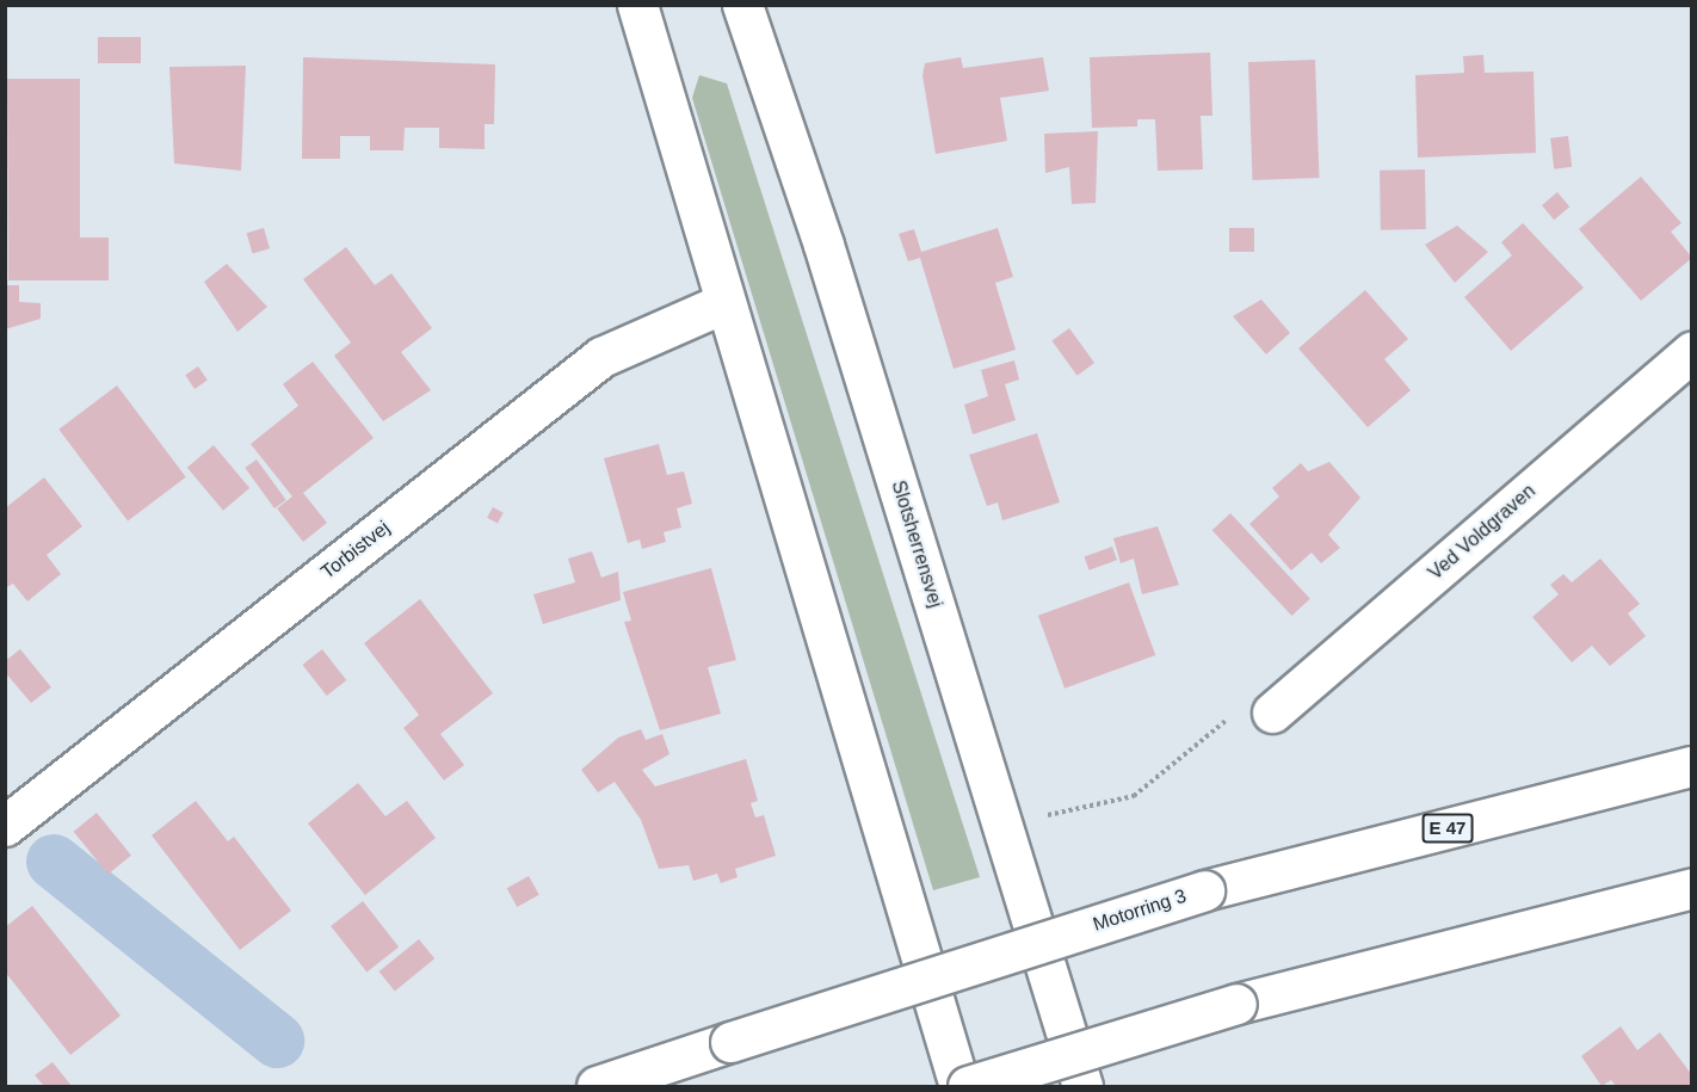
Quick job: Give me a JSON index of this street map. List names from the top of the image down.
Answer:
{
  "streets": {
    "main road": [
      "Ved Voldgraven",
      "Slotsherrensvej",
      "Torbistvej",
      "E 47",
      "Motorring 3"
    ]
  }
}
